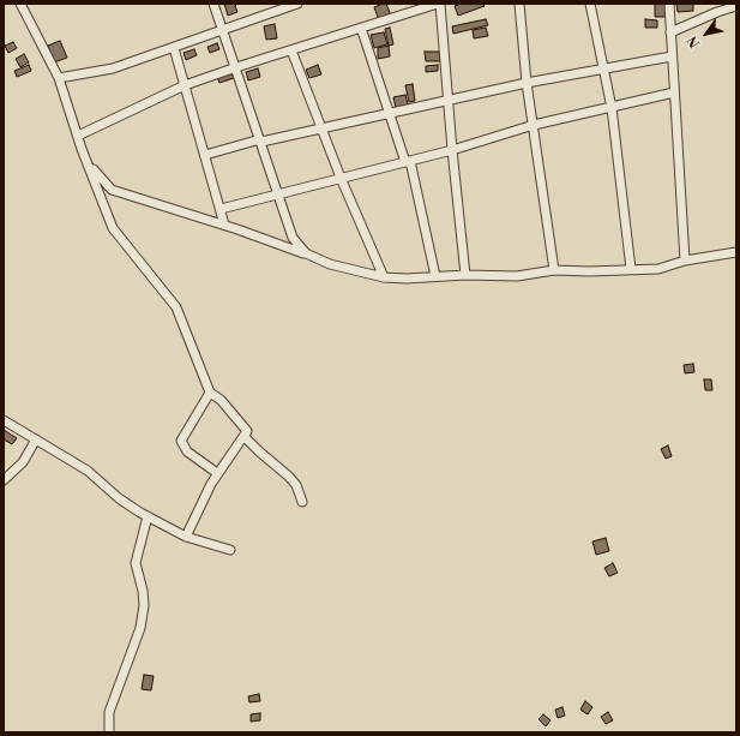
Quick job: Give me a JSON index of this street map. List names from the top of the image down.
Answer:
{
  "north": "bottom left"
}
